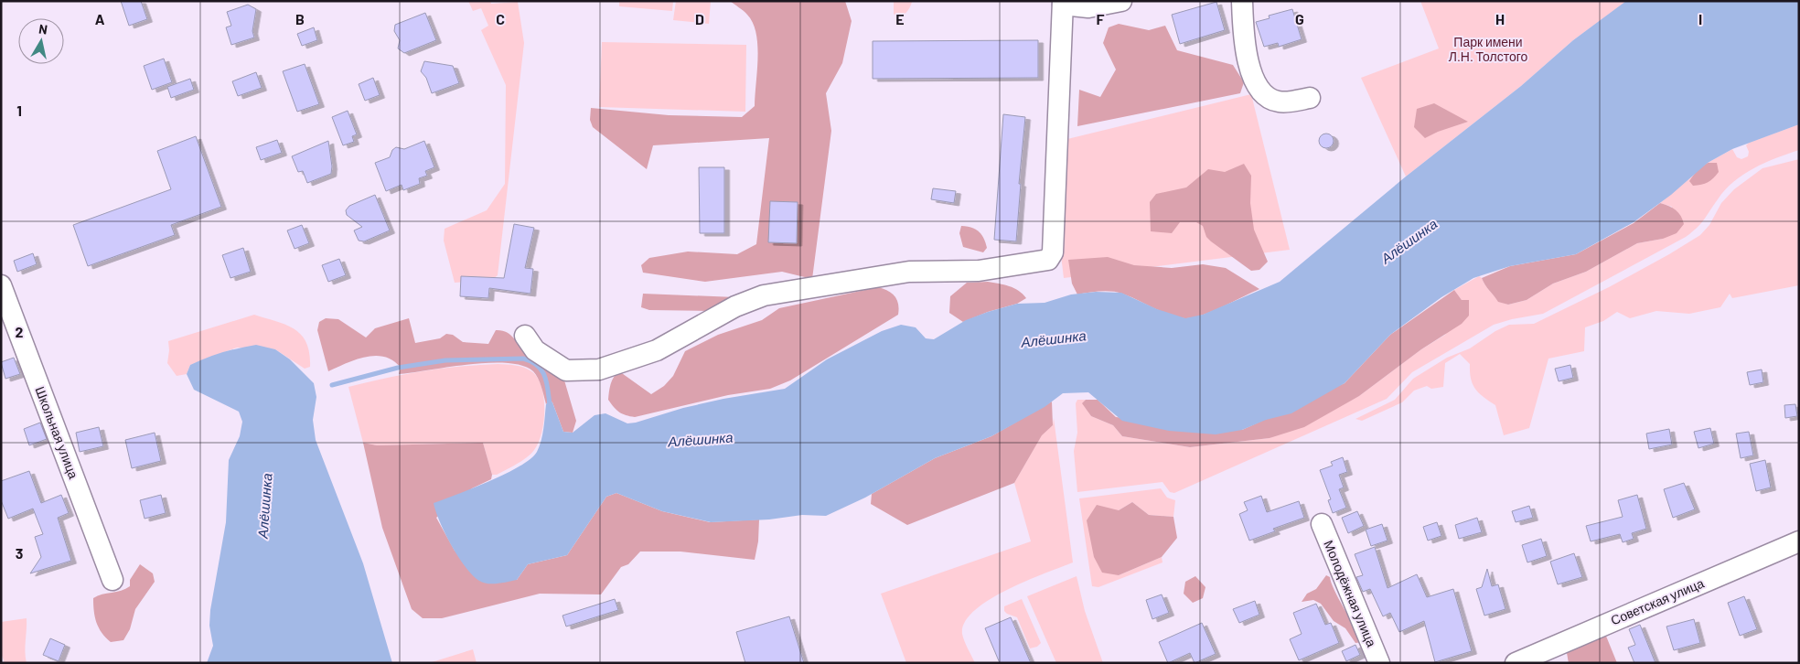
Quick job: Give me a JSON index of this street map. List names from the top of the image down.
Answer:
{
  "streets": {
    "street": ["Школьная улица", "Молодёжная улица", "Советская улица"]
  },
  "water": ["Алёшинка"],
  "parks": ["Парк имени Л.Н. Толстого"],
  "north": "top",
  "grid": {
    "columns": [
      "A",
      "B",
      "C",
      "D",
      "E",
      "F",
      "G",
      "H",
      "I"
    ],
    "rows": ["1", "2", "3"]
  }
}
